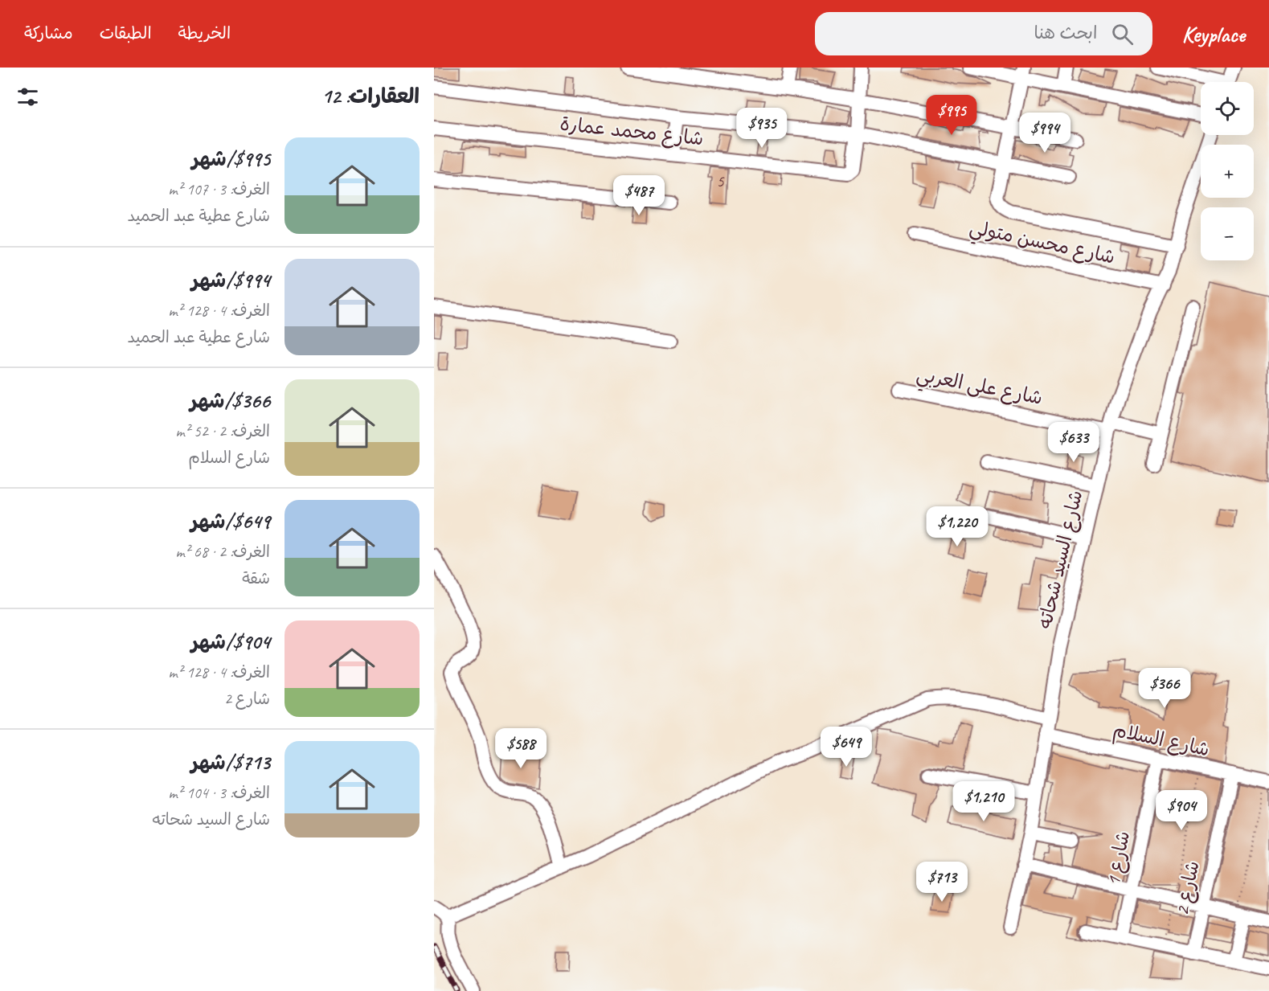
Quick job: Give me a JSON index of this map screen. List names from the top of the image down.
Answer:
{
  "streets": {
    "street": [
      "شارع محمد عمارة",
      "شارع محسن متولي",
      "شارع على العربي",
      "شارع السيد شحاته",
      "شارع السلام",
      "شارع 1",
      "شارع 2"
    ]
  },
  "crossings": [
    ["شارع محسن متولي", "شارع السيد شحاته"],
    ["شارع على العربي", "شارع السيد شحاته"],
    ["شارع السيد شحاته", "شارع السلام"],
    ["شارع السلام", "شارع 1"],
    ["شارع السلام", "شارع 2"]
  ],
  "house_numbers": ["5"],
  "page": {
    "header": "Keyplace",
    "search": "ابحث هنا",
    "nav": ["الخريطة", "الطبقات", "مشاركة"],
    "heading": "العقارات: 12",
    "map_buttons": ["+", "−"],
    "price": [
      "$995",
      "$935",
      "$994",
      "$487",
      "$633",
      "$1,220",
      "$366",
      "$649",
      "$588",
      "$1,210",
      "$904",
      "$713"
    ],
    "list": [
      {
        "name": "$995/شهر",
        "note": "الغرف: 3 · 107 m² · شارع عطية عبد الحميد"
      },
      {
        "name": "$994/شهر",
        "note": "الغرف: 4 · 128 m² · شارع عطية عبد الحميد"
      },
      {
        "name": "$366/شهر",
        "note": "الغرف: 2 · 52 m² · شارع السلام"
      },
      {
        "name": "$649/شهر",
        "note": "الغرف: 2 · 68 m² · شقة"
      },
      {
        "name": "$904/شهر",
        "note": "الغرف: 4 · 128 m² · شارع 2"
      },
      {
        "name": "$713/شهر",
        "note": "الغرف: 3 · 104 m² · شارع السيد شحاته"
      }
    ]
  }
}
